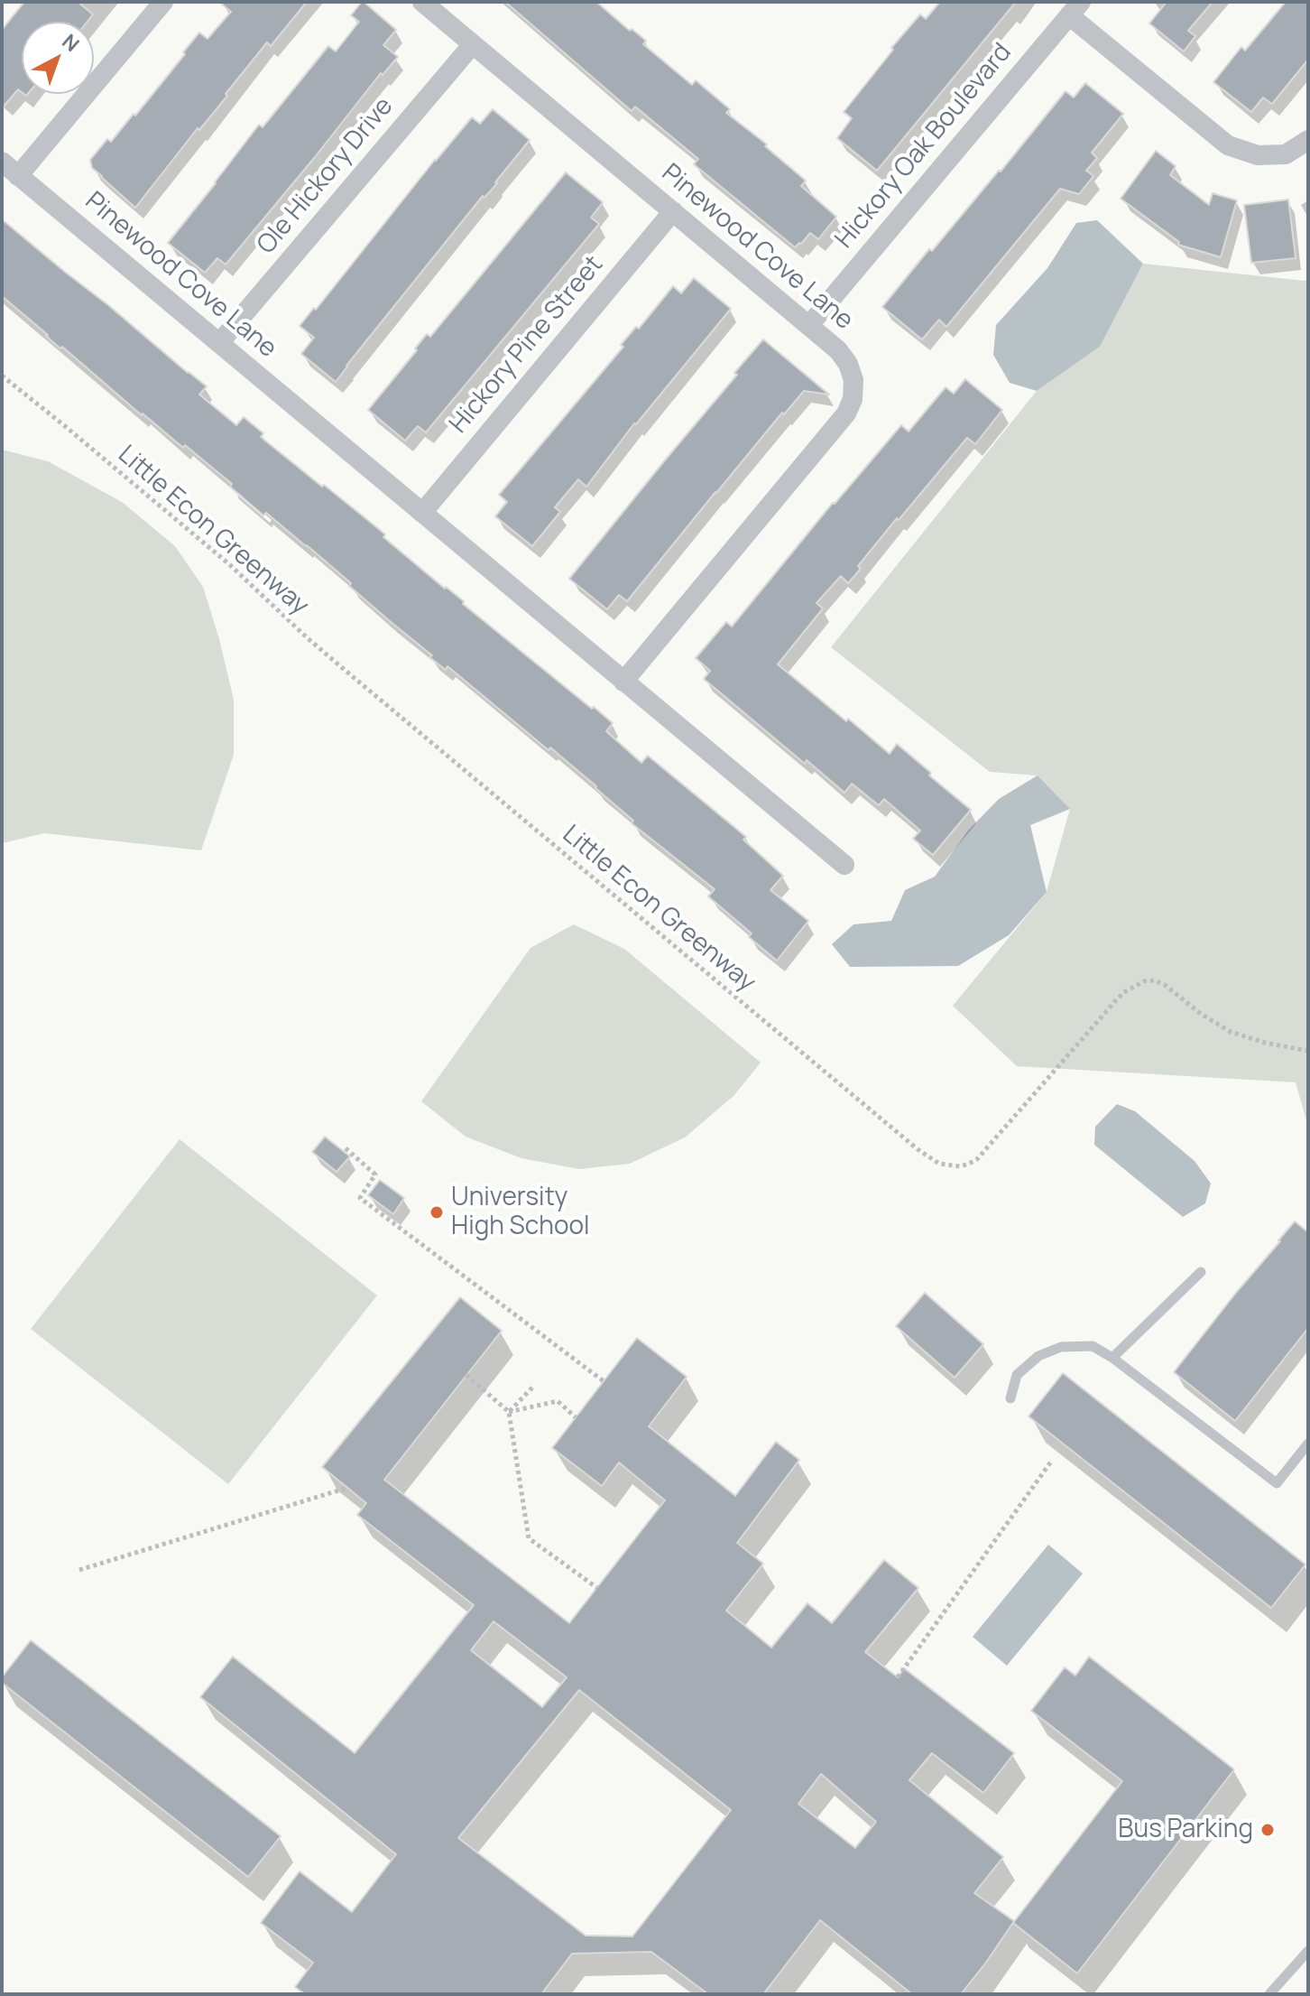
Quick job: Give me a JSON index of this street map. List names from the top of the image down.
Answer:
{
  "streets": {
    "street": [
      "Hickory Oak Boulevard",
      "Ole Hickory Drive",
      "Pinewood Cove Lane",
      "Hickory Pine Street"
    ],
    "path": ["Little Econ Greenway"]
  },
  "crossings": [
    ["Hickory Oak Boulevard", "Pinewood Cove Lane"],
    ["Ole Hickory Drive", "Pinewood Cove Lane"],
    ["Pinewood Cove Lane", "Hickory Pine Street"]
  ],
  "places": ["University High School", "Bus Parking"],
  "north": "top right"
}
